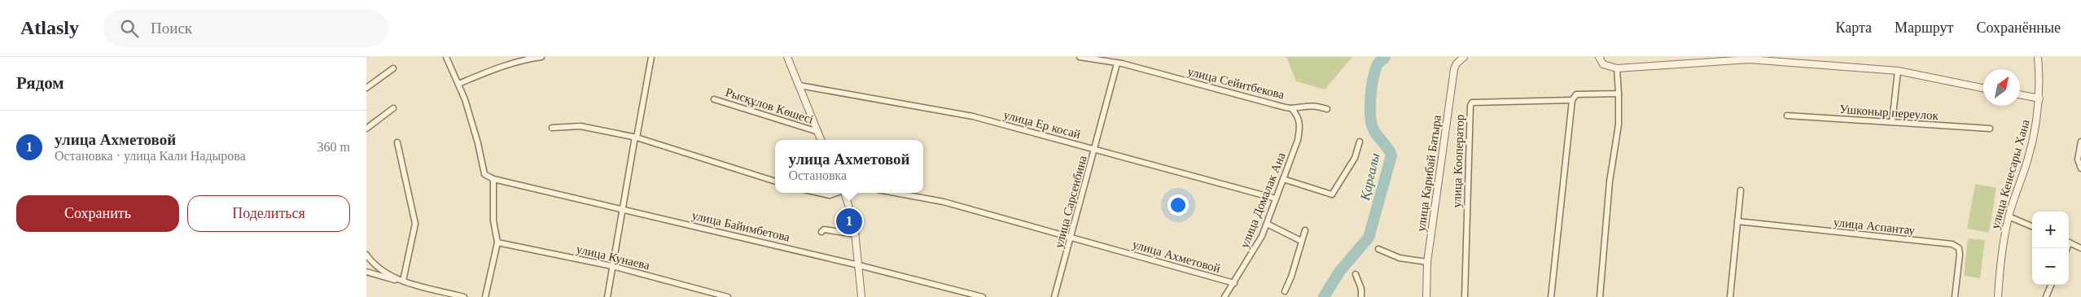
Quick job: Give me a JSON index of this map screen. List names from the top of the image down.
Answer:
{
  "streets": {
    "street": [
      "улица Сейитбекова",
      "Рысқұлов Көшесі",
      "Ушконыр переулок",
      "улица Ер косай",
      "улица Кооператор",
      "улица Карибай Батыра",
      "улица Кенесары Хана",
      "улица Домалак Ана",
      "улица Сарсенбина",
      "улица Байимбетова",
      "улица Аспантау",
      "улица Ахметовой",
      "улица Кунаева"
    ]
  },
  "crossings": [
    ["улица Сейитбекова", "улица Домалак Ана"],
    ["улица Сейитбекова", "улица Сарсенбина"],
    ["улица Ер косай", "улица Домалак Ана"],
    ["улица Ер косай", "улица Сарсенбина"],
    ["улица Домалак Ана", "улица Ахметовой"],
    ["улица Сарсенбина", "улица Ахметовой"]
  ],
  "water": ["Қарғалы"],
  "north": "top right",
  "page": {
    "header": "Atlasly",
    "search": "Поиск",
    "nav": ["Карта", "Маршрут", "Сохранённые"],
    "heading": "Рядом",
    "list": [
      {
        "mark": "1",
        "name": "улица Ахметовой",
        "note": "Остановка · улица Кали Надырова",
        "value": "360 m"
      }
    ],
    "popup": ["улица Ахметовой", "Остановка"],
    "buttons": ["Сохранить", "Поделиться"],
    "pins": "1",
    "map_buttons": ["+", "−"]
  }
}
